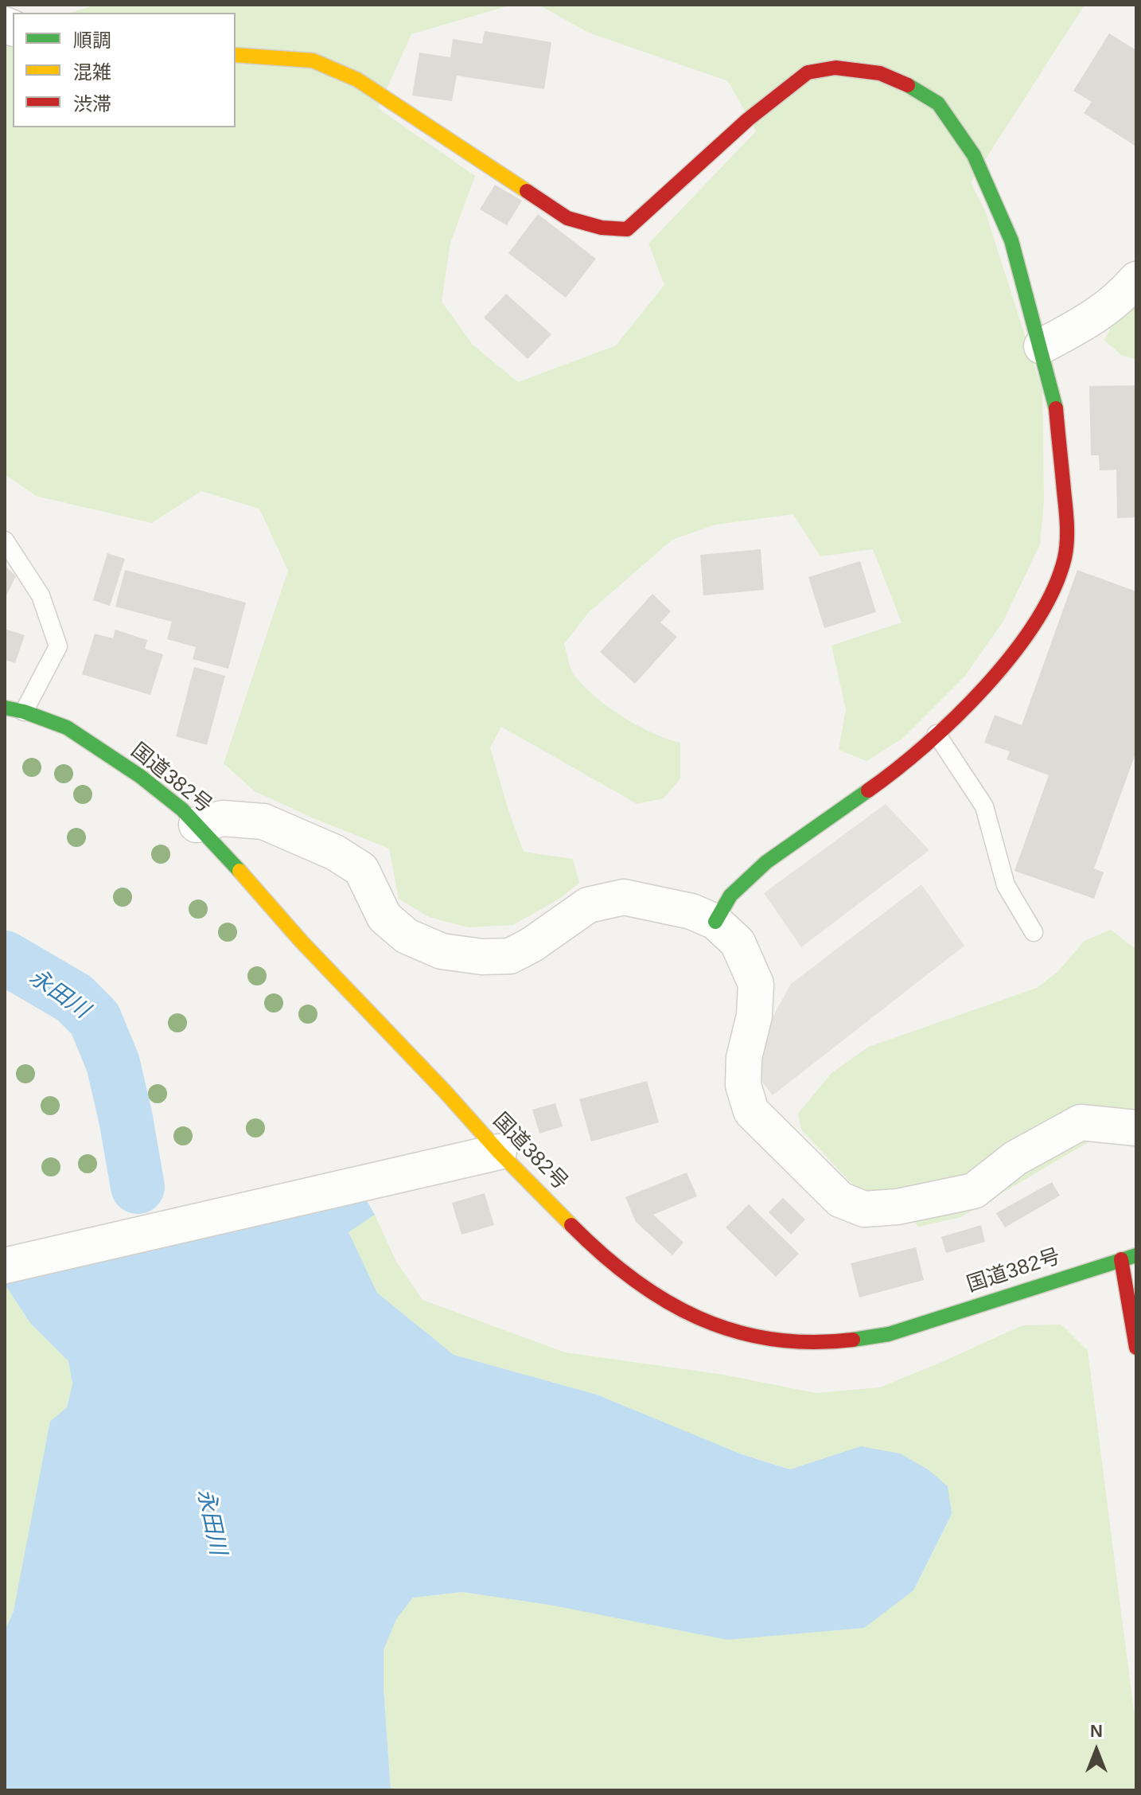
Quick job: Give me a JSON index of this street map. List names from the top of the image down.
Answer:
{
  "streets": {
    "main road": ["国道382号"]
  },
  "water": ["永田川"],
  "legend": ["順調", "混雑", "渋滞"],
  "north": "top"
}
